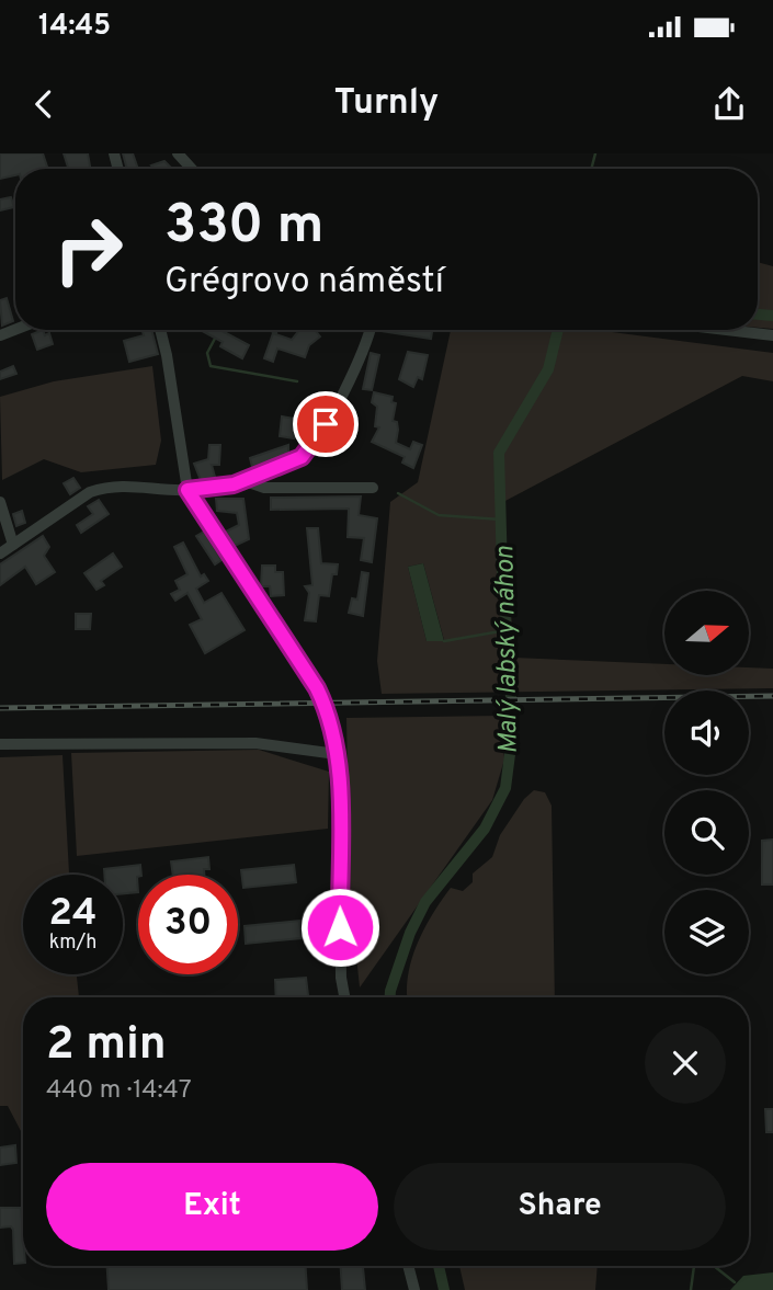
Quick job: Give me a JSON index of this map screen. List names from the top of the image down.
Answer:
{
  "water": ["Malý labský náhon"],
  "north": "right",
  "page": {
    "status": "14:45",
    "header": "Turnly",
    "turn": ["330 m", "Grégrovo náměstí"],
    "speed": "24 km/h",
    "limit": "30",
    "heading": ["2 min", "440 m · 14:47"],
    "buttons": ["Exit", "Share"]
  }
}
